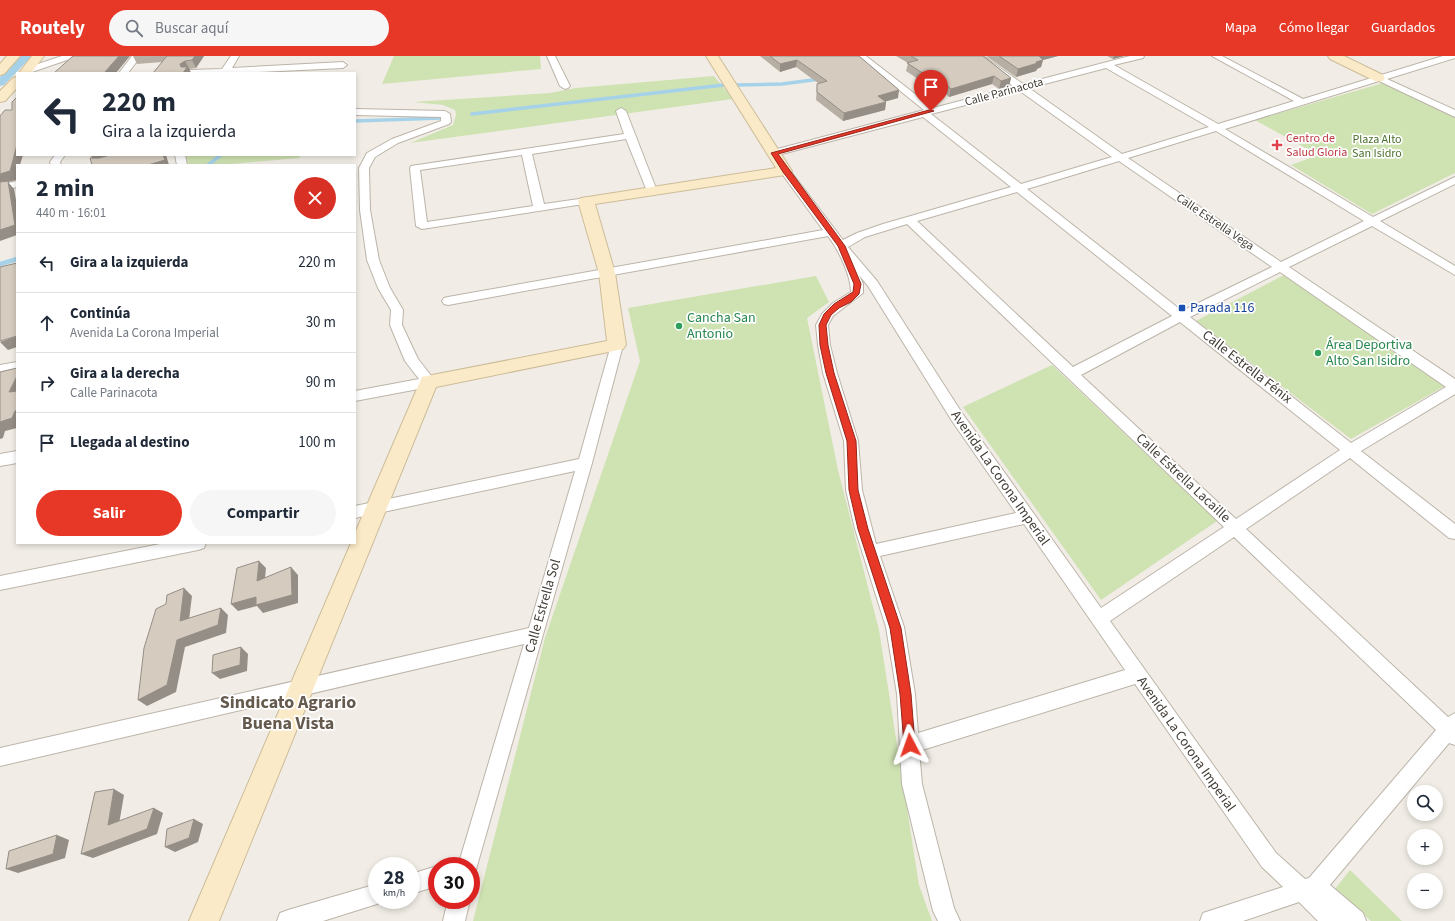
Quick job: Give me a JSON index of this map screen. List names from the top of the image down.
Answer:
{
  "streets": {
    "street": [
      "Calle Parinacota",
      "Calle Estrella Vega",
      "Calle Estrella Fénix",
      "Avenida La Corona Imperial",
      "Calle Estrella Lacaille",
      "Calle Estrella Sol"
    ]
  },
  "crossings": [
    ["Calle Parinacota", "Calle Estrella Vega"],
    ["Calle Parinacota", "Calle Estrella Fénix"],
    ["Calle Parinacota", "Avenida La Corona Imperial"]
  ],
  "districts": ["Sindicato Agrario Buena Vista"],
  "parks": ["Plaza Alto San Isidro"],
  "places": {
    "health": ["Centro de Salud Gloria"],
    "transit": ["Parada 116"],
    "other": ["Cancha San Antonio", "Área Deportiva Alto San Isidro"]
  },
  "page": {
    "header": "Routely",
    "search": "Buscar aquí",
    "nav": ["Mapa", "Cómo llegar", "Guardados"],
    "turn": ["220 m", "Gira a la izquierda"],
    "heading": ["2 min", "440 m · 16:01"],
    "list": [
      {
        "name": "Gira a la izquierda",
        "value": "220 m"
      },
      {
        "name": "Continúa",
        "note": "Avenida La Corona Imperial",
        "value": "30 m"
      },
      {
        "name": "Gira a la derecha",
        "note": "Calle Parinacota",
        "value": "90 m"
      },
      {
        "name": "Llegada al destino",
        "value": "100 m"
      }
    ],
    "buttons": ["Salir", "Compartir"],
    "map_buttons": ["+", "−"],
    "speed": "28 km/h",
    "limit": "30"
  }
}
